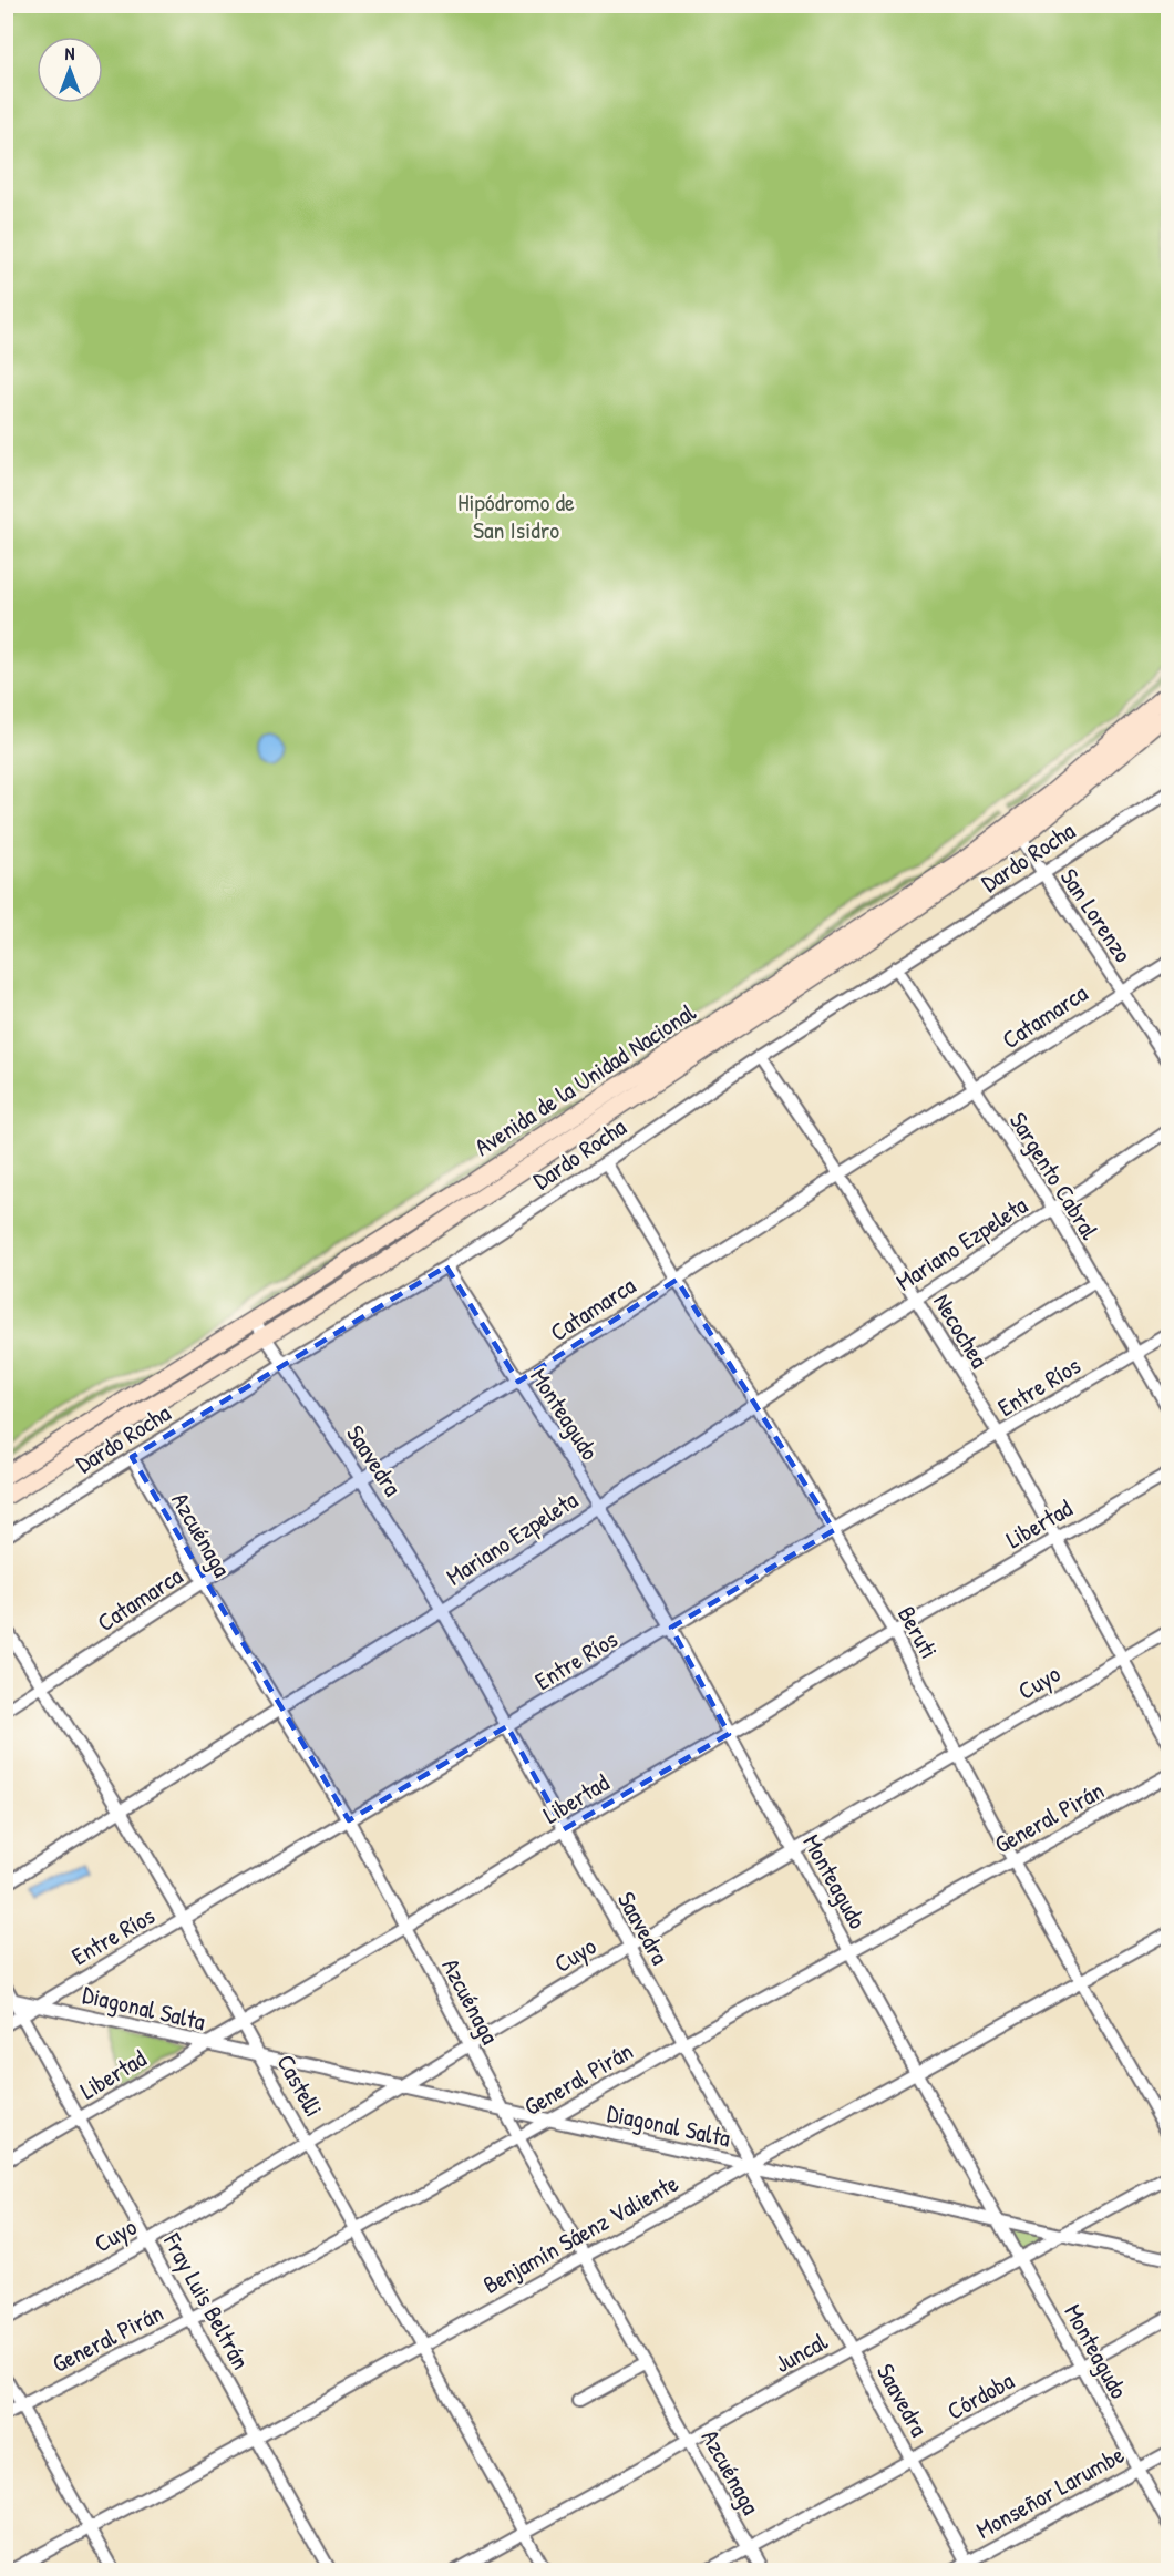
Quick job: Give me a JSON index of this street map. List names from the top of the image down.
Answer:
{
  "streets": {
    "main road": ["Avenida de la Unidad Nacional"],
    "street": [
      "Dardo Rocha",
      "San Lorenzo",
      "Catamarca",
      "Sargento Cabral",
      "Mariano Ezpeleta",
      "Necochea",
      "Entre Ríos",
      "Monteagudo",
      "Saavedra",
      "Libertad",
      "Azcuénaga",
      "Beruti",
      "Cuyo",
      "General Pirán",
      "Diagonal Salta",
      "Castelli",
      "Benjamín Sáenz Valiente",
      "Fray Luis Beltrán",
      "Juncal",
      "Córdoba",
      "Monseñor Larumbe"
    ]
  },
  "crossings": [
    ["Dardo Rocha", "San Lorenzo"],
    ["Dardo Rocha", "Sargento Cabral"],
    ["Dardo Rocha", "Necochea"],
    ["Dardo Rocha", "Monteagudo"],
    ["Dardo Rocha", "Saavedra"],
    ["Dardo Rocha", "Azcuénaga"],
    ["Dardo Rocha", "Beruti"],
    ["San Lorenzo", "Catamarca"],
    ["San Lorenzo", "Avenida de la Unidad Nacional"],
    ["Catamarca", "Sargento Cabral"],
    ["Catamarca", "Necochea"],
    ["Catamarca", "Monteagudo"],
    ["Catamarca", "Saavedra"],
    ["Catamarca", "Azcuénaga"],
    ["Catamarca", "Beruti"],
    ["Catamarca", "Castelli"],
    ["Avenida de la Unidad Nacional", "Saavedra"],
    ["Sargento Cabral", "Mariano Ezpeleta"],
    ["Sargento Cabral", "Entre Ríos"],
    ["Mariano Ezpeleta", "Necochea"],
    ["Mariano Ezpeleta", "Monteagudo"],
    ["Mariano Ezpeleta", "Saavedra"],
    ["Mariano Ezpeleta", "Azcuénaga"],
    ["Mariano Ezpeleta", "Beruti"],
    ["Mariano Ezpeleta", "Castelli"],
    ["Necochea", "Entre Ríos"],
    ["Necochea", "Libertad"],
    ["Necochea", "Cuyo"],
    ["Entre Ríos", "Monteagudo"],
    ["Entre Ríos", "Saavedra"],
    ["Entre Ríos", "Azcuénaga"],
    ["Entre Ríos", "Beruti"],
    ["Entre Ríos", "Diagonal Salta"],
    ["Entre Ríos", "Castelli"],
    ["Entre Ríos", "Fray Luis Beltrán"],
    ["Monteagudo", "Libertad"],
    ["Monteagudo", "Cuyo"],
    ["Monteagudo", "General Pirán"],
    ["Monteagudo", "Diagonal Salta"],
    ["Monteagudo", "Benjamín Sáenz Valiente"],
    ["Monteagudo", "Juncal"],
    ["Monteagudo", "Córdoba"],
    ["Monteagudo", "Monseñor Larumbe"],
    ["Saavedra", "Libertad"],
    ["Saavedra", "Cuyo"],
    ["Saavedra", "General Pirán"],
    ["Saavedra", "Diagonal Salta"],
    ["Saavedra", "Benjamín Sáenz Valiente"],
    ["Saavedra", "Juncal"],
    ["Saavedra", "Córdoba"],
    ["Saavedra", "Monseñor Larumbe"],
    ["Libertad", "Azcuénaga"],
    ["Libertad", "Beruti"],
    ["Libertad", "Diagonal Salta"],
    ["Libertad", "Castelli"],
    ["Libertad", "Fray Luis Beltrán"],
    ["Azcuénaga", "Cuyo"],
    ["Azcuénaga", "General Pirán"],
    ["Azcuénaga", "Diagonal Salta"],
    ["Azcuénaga", "Benjamín Sáenz Valiente"],
    ["Azcuénaga", "Juncal"],
    ["Azcuénaga", "Córdoba"],
    ["Beruti", "Cuyo"],
    ["Beruti", "General Pirán"],
    ["Beruti", "Benjamín Sáenz Valiente"],
    ["Cuyo", "Diagonal Salta"],
    ["Cuyo", "Castelli"],
    ["Cuyo", "Fray Luis Beltrán"],
    ["General Pirán", "Diagonal Salta"],
    ["General Pirán", "Castelli"],
    ["General Pirán", "Fray Luis Beltrán"],
    ["Diagonal Salta", "Castelli"],
    ["Diagonal Salta", "Benjamín Sáenz Valiente"],
    ["Diagonal Salta", "Fray Luis Beltrán"],
    ["Diagonal Salta", "Juncal"],
    ["Castelli", "Benjamín Sáenz Valiente"],
    ["Castelli", "Juncal"],
    ["Benjamín Sáenz Valiente", "Fray Luis Beltrán"]
  ],
  "parks": ["Hipódromo de San Isidro"],
  "north": "top"
}
